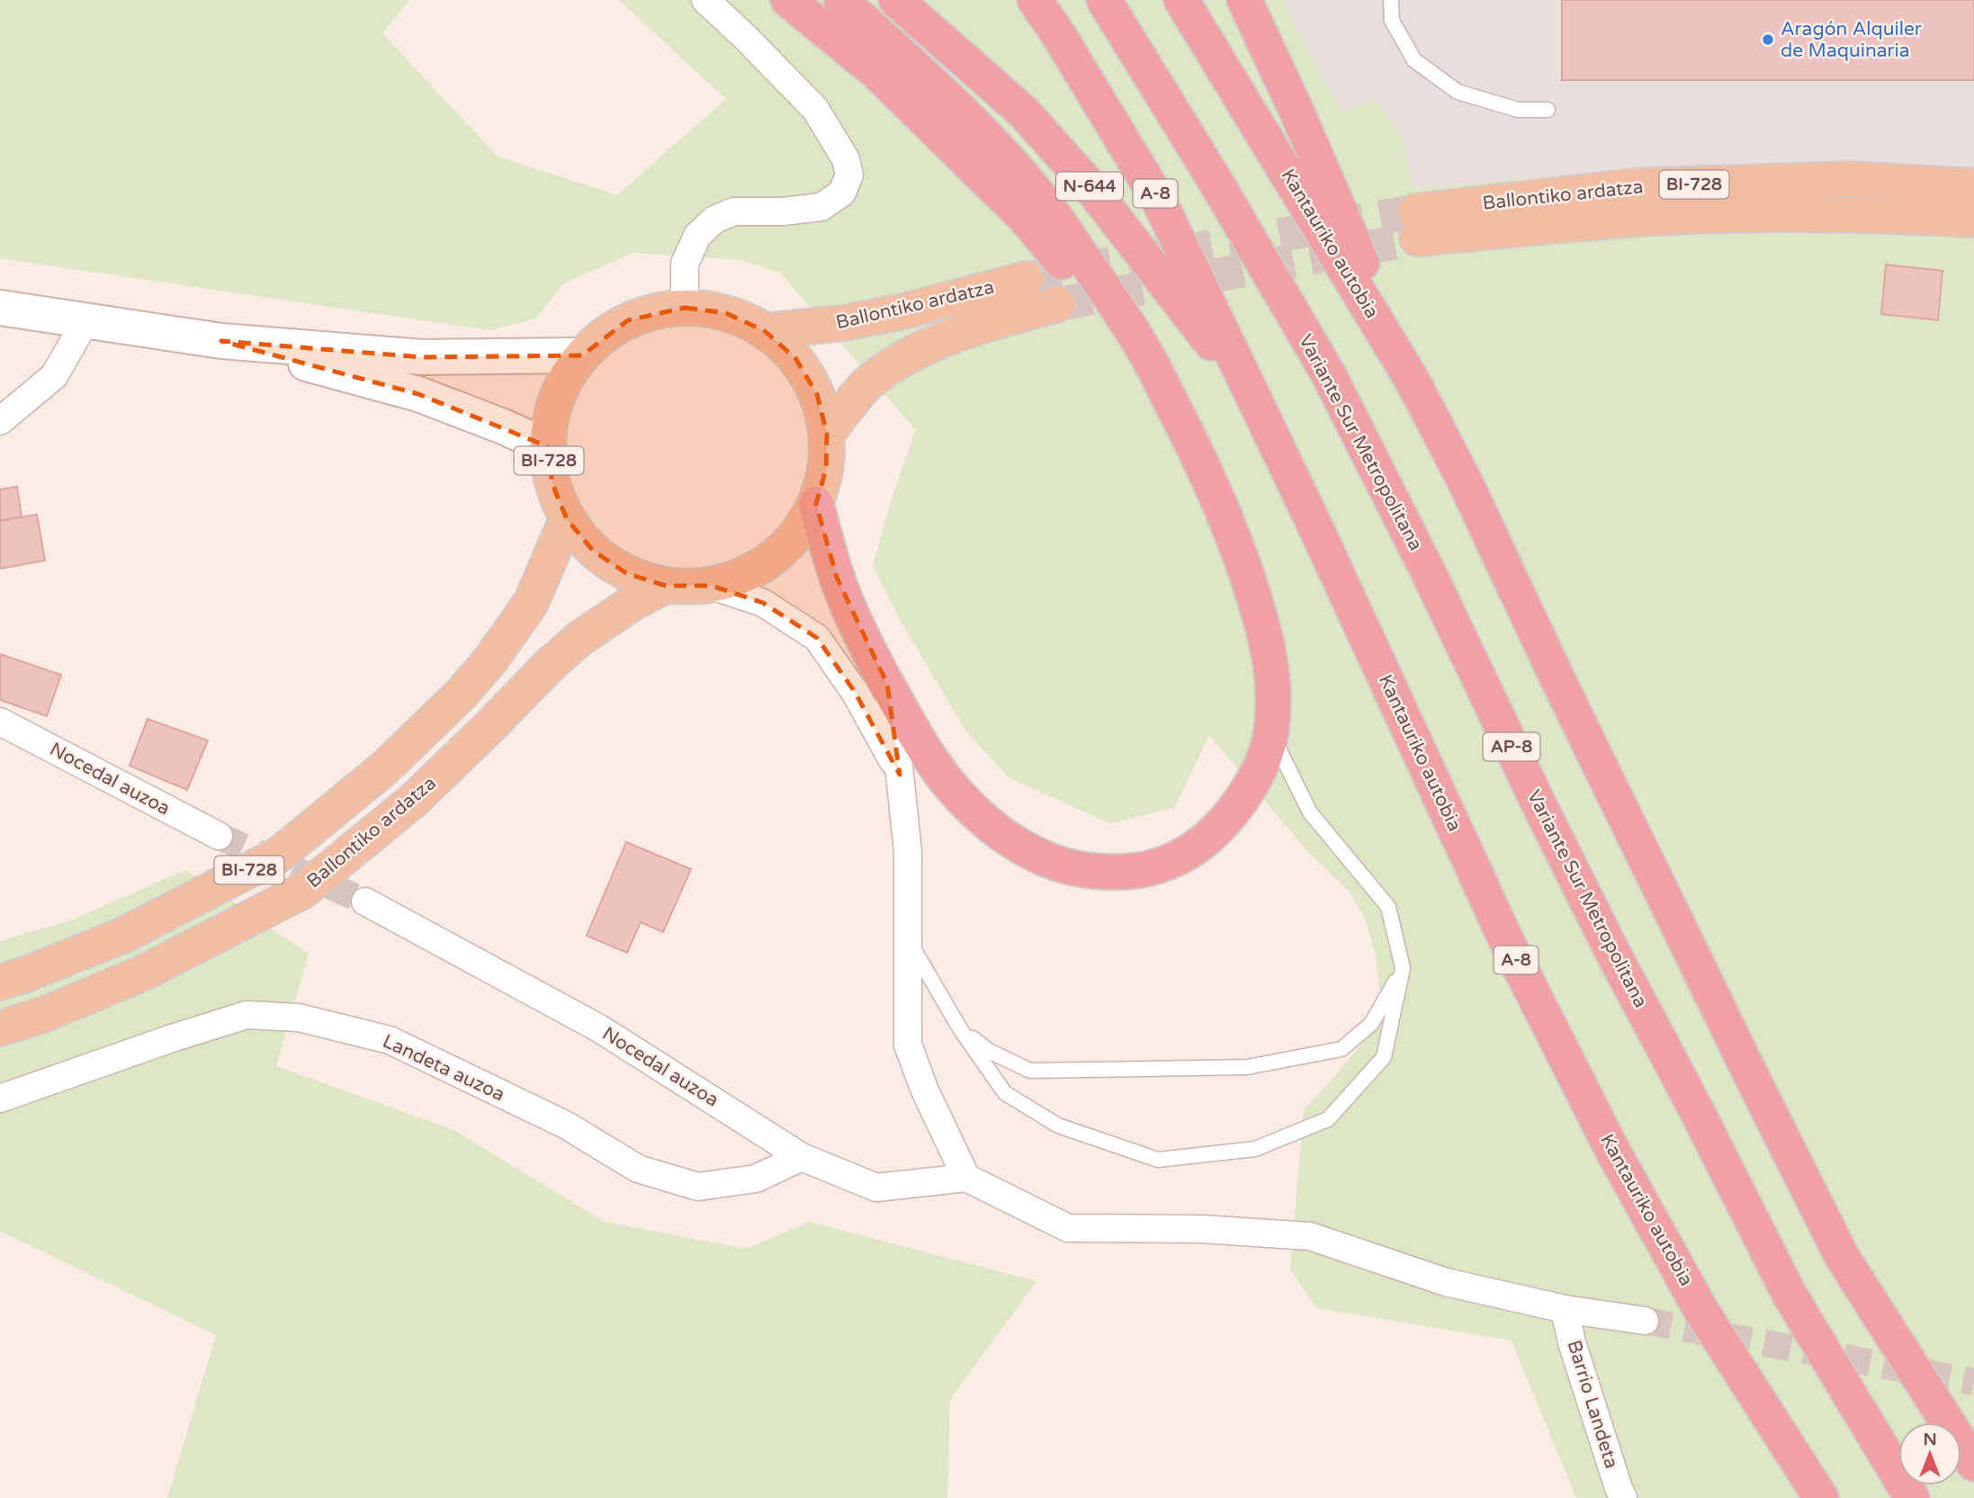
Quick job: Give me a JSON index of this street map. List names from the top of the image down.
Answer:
{
  "streets": {
    "highway": [
      "N-644",
      "A-8",
      "Kantauriko autobia",
      "Variante Sur Metropolitana",
      "AP-8"
    ],
    "main road": ["BI-728", "Ballontiko ardatza"],
    "street": ["Nocedal auzoa", "Landeta auzoa", "Barrio Landeta"]
  },
  "crossings": [
    ["BI-728", "Ballontiko ardatza"],
    ["N-644", "Kantauriko autobia"],
    ["Nocedal auzoa", "Landeta auzoa"]
  ],
  "places": ["Aragón Alquiler de Maquinaria"],
  "north": "top"
}
